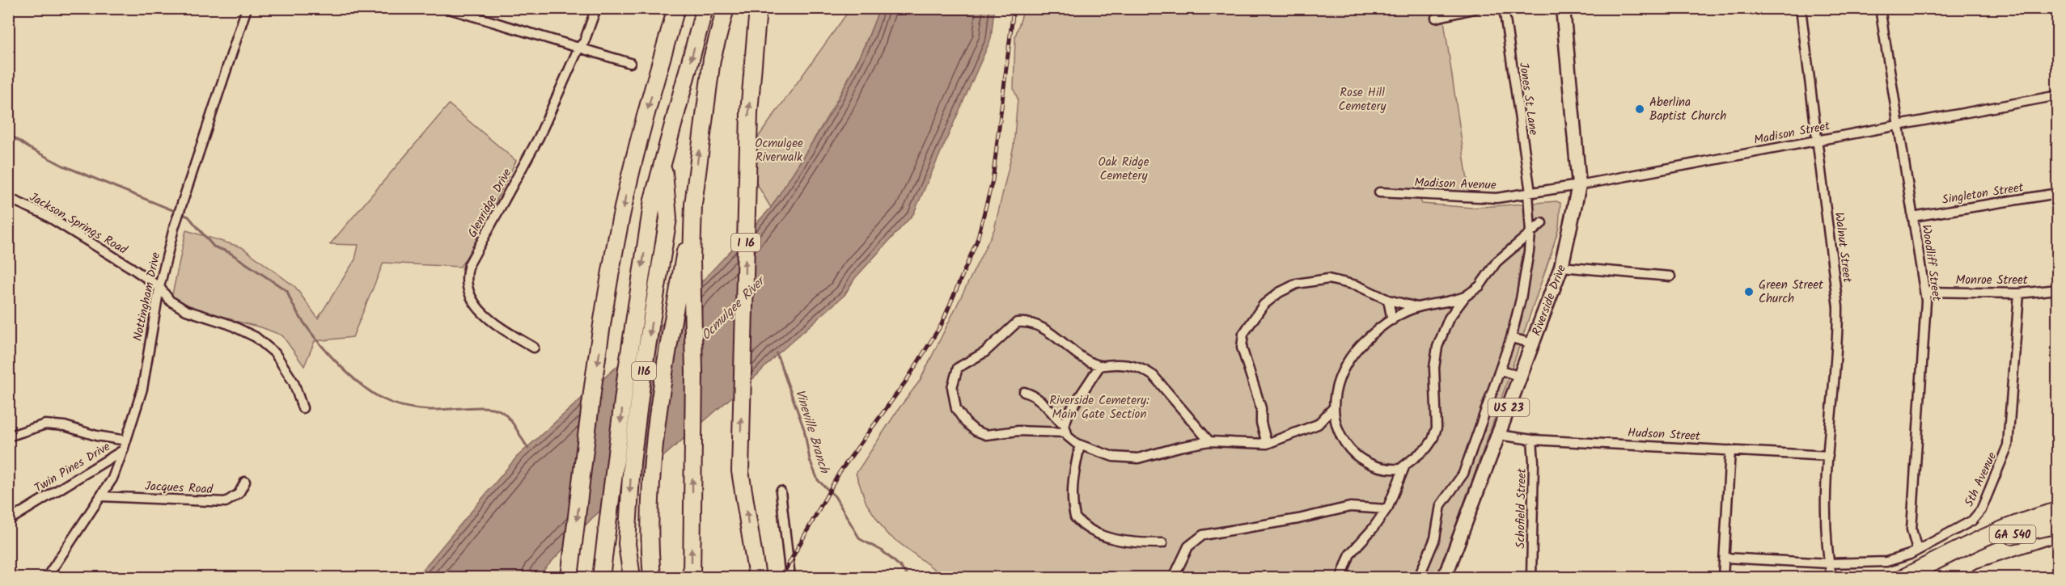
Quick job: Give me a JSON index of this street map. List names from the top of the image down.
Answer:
{
  "streets": {
    "highway": ["I 16", "I16", "GA 540"],
    "main road": ["Riverside Drive", "US 23"],
    "street": [
      "Jones St Lane",
      "Madison Street",
      "Madison Avenue",
      "Singleton Street",
      "Glenridge Drive",
      "Jackson Springs Road",
      "Walnut Street",
      "Woodliff Street",
      "Monroe Street",
      "Nottingham Drive",
      "Hudson Street",
      "Twin Pines Drive",
      "5th Avenue",
      "Jacques Road",
      "Schofield Street"
    ]
  },
  "crossings": [
    ["Jones St Lane", "Madison Street"],
    ["Jones St Lane", "Madison Avenue"],
    ["Madison Street", "Madison Avenue"],
    ["Madison Street", "Walnut Street"],
    ["Madison Street", "Woodliff Street"],
    ["Madison Street", "Riverside Drive"],
    ["Singleton Street", "Woodliff Street"],
    ["Jackson Springs Road", "Nottingham Drive"],
    ["Walnut Street", "Hudson Street"],
    ["Walnut Street", "5th Avenue"],
    ["Woodliff Street", "Monroe Street"],
    ["Woodliff Street", "5th Avenue"],
    ["Monroe Street", "5th Avenue"],
    ["Nottingham Drive", "Twin Pines Drive"],
    ["Nottingham Drive", "Jacques Road"],
    ["Riverside Drive", "Hudson Street"],
    ["Hudson Street", "Schofield Street"]
  ],
  "water": ["Ocmulgee River", "Vineville Branch"],
  "parks": [
    "Rose Hill Cemetery",
    "Ocmulgee Riverwalk",
    "Oak Ridge Cemetery",
    "Riverside Cemetery: Main Gate Section"
  ],
  "places": ["Aberlina Baptist Church", "Green Street Church"]
}
